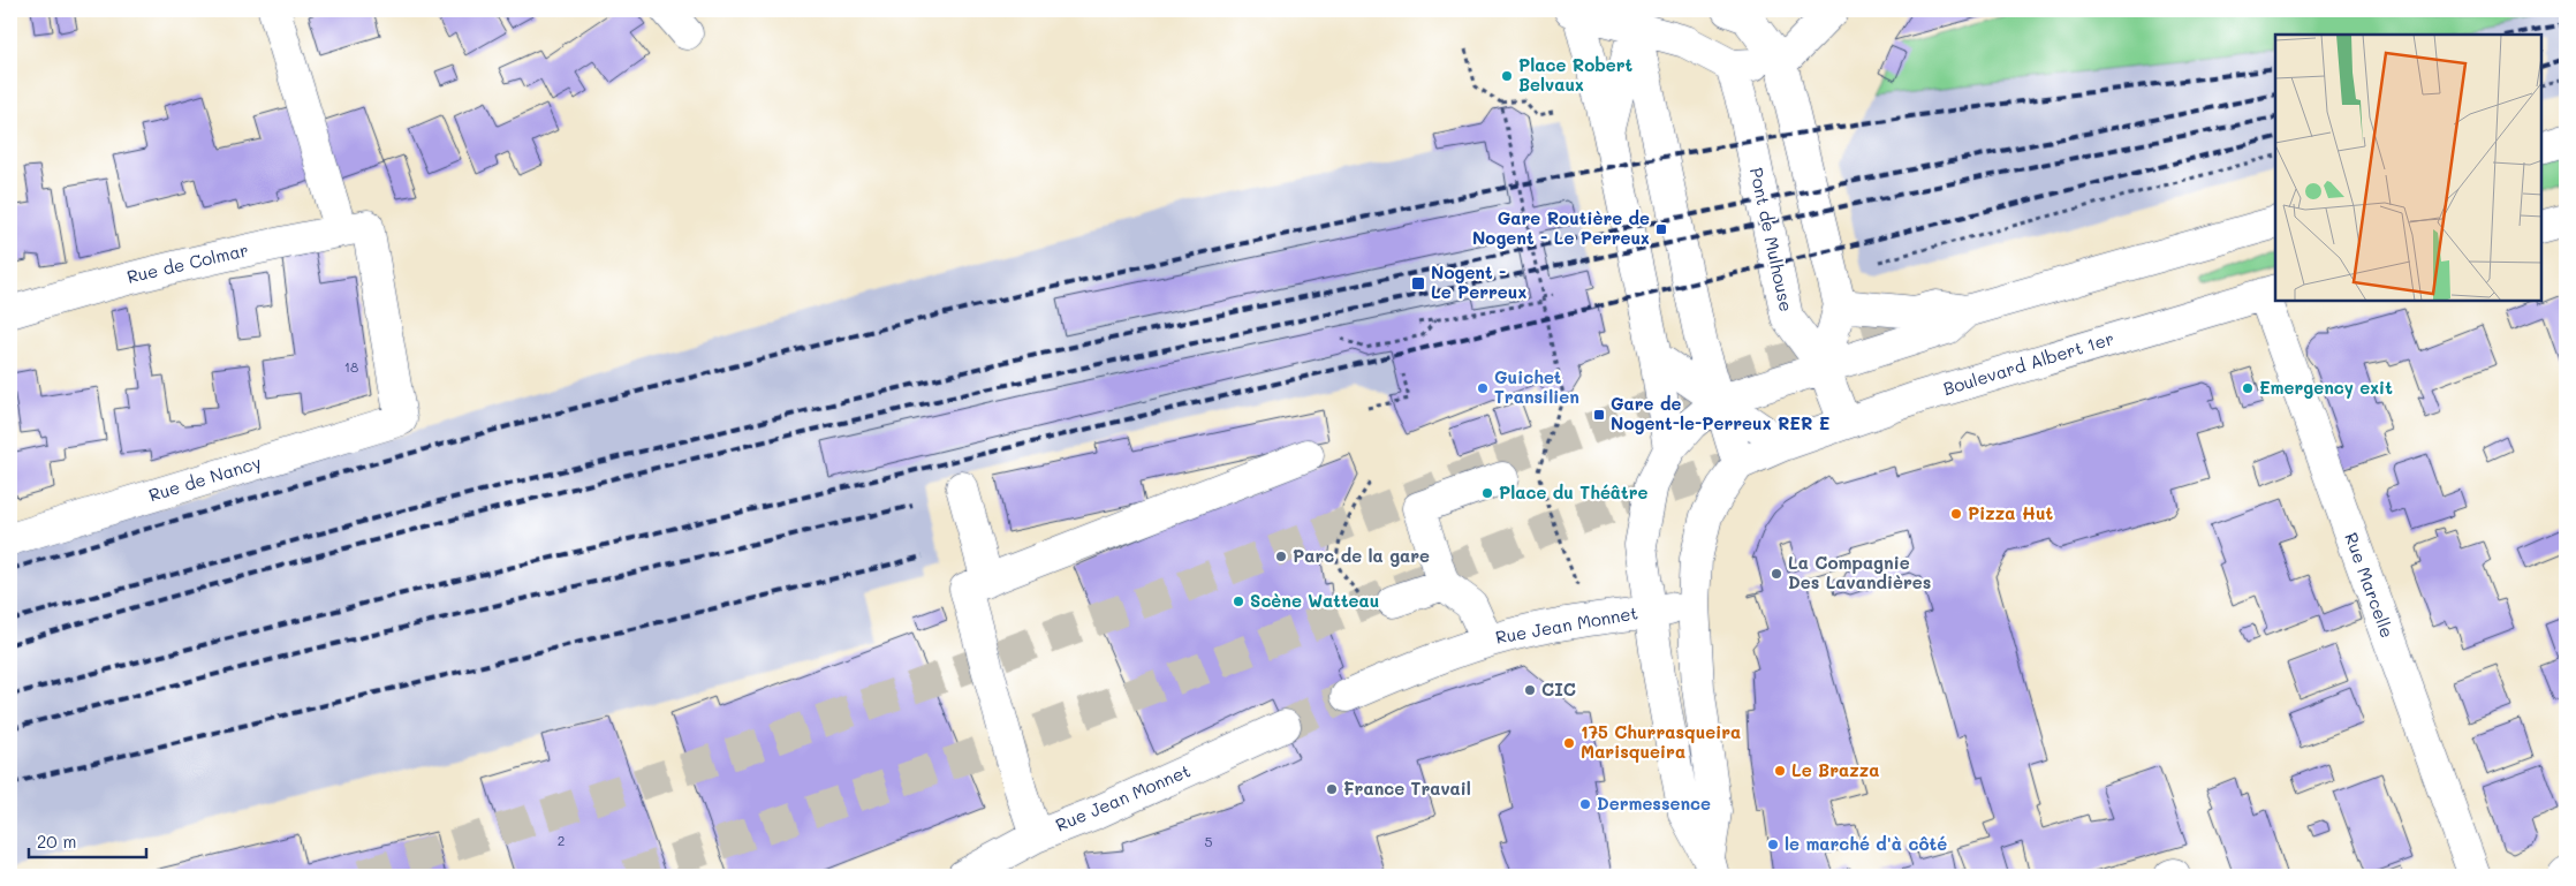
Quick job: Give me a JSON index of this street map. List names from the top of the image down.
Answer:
{
  "streets": {
    "street": [
      "Pont de Mulhouse",
      "Rue de Colmar",
      "Boulevard Albert 1er",
      "Rue de Nancy",
      "Rue Marcelle",
      "Rue Jean Monnet"
    ]
  },
  "crossings": [
    ["Pont de Mulhouse", "Boulevard Albert 1er"],
    ["Rue de Colmar", "Rue de Nancy"],
    ["Boulevard Albert 1er", "Rue Marcelle"]
  ],
  "places": {
    "other": [
      "Place Robert Belvaux",
      "Guichet Transilien",
      "Emergency exit",
      "Place du Théâtre",
      "Pizza Hut",
      "Parc de la gare",
      "La Compagnie Des Lavandières",
      "Scène Watteau",
      "CIC",
      "175 Churrasqueira Marisqueira",
      "Le Brazza",
      "France Travail",
      "Dermessence",
      "le marché d'à côté"
    ],
    "transit": ["Gare Routière de Nogent - Le Perreux", "Nogent - Le Perreux", "Gare de Nogent-le-Perreux RER E"]
  },
  "house_numbers": ["18", "2", "5"],
  "scale_bar": "20 m"
}
